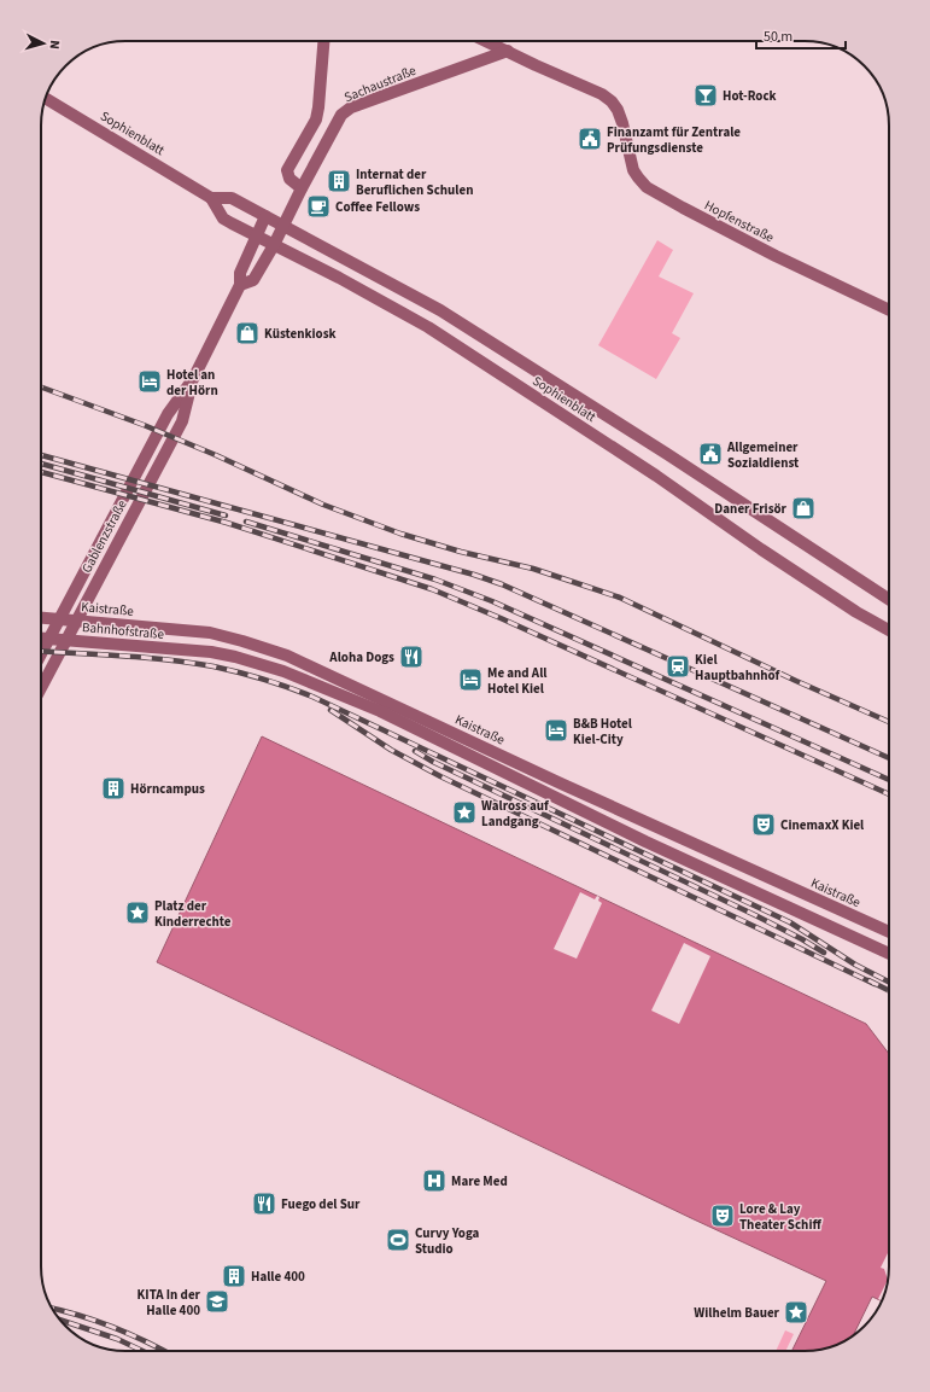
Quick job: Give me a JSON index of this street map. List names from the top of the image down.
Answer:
{
  "streets": {
    "main road": [
      "Sachaustraße",
      "Sophienblatt",
      "Hopfenstraße",
      "Gablenzstraße",
      "Kaistraße",
      "Bahnhofstraße"
    ]
  },
  "crossings": [
    ["Sachaustraße", "Sophienblatt"],
    ["Sachaustraße", "Hopfenstraße"],
    ["Sachaustraße", "Gablenzstraße"],
    ["Sophienblatt", "Gablenzstraße"],
    ["Kaistraße", "Bahnhofstraße"]
  ],
  "places": {
    "bar": ["Hot-Rock"],
    "public building": ["Finanzamt für Zentrale Prüfungsdienste", "Allgemeiner Sozialdienst"],
    "building": ["Internat der Beruflichen Schulen", "Hörncampus", "Halle 400"],
    "cafe": ["Coffee Fellows"],
    "shop": ["Küstenkiosk", "Daner Frisör"],
    "hotel": ["Hotel an der Hörn", "Me and All Hotel Kiel", "B&B Hotel Kiel-City"],
    "restaurant": ["Aloha Dogs", "Fuego del Sur"],
    "station": ["Kiel Hauptbahnhof"],
    "place": ["Walross auf Landgang", "Platz der Kinderrechte", "Wilhelm Bauer"],
    "theatre": ["CinemaxX Kiel", "Lore & Lay Theater Schiff"],
    "hospital": ["Mare Med"],
    "sports": ["Curvy Yoga Studio"],
    "school or university": ["KITA In der Halle 400"]
  },
  "scale_bar": "50 m",
  "north": "right"
}
